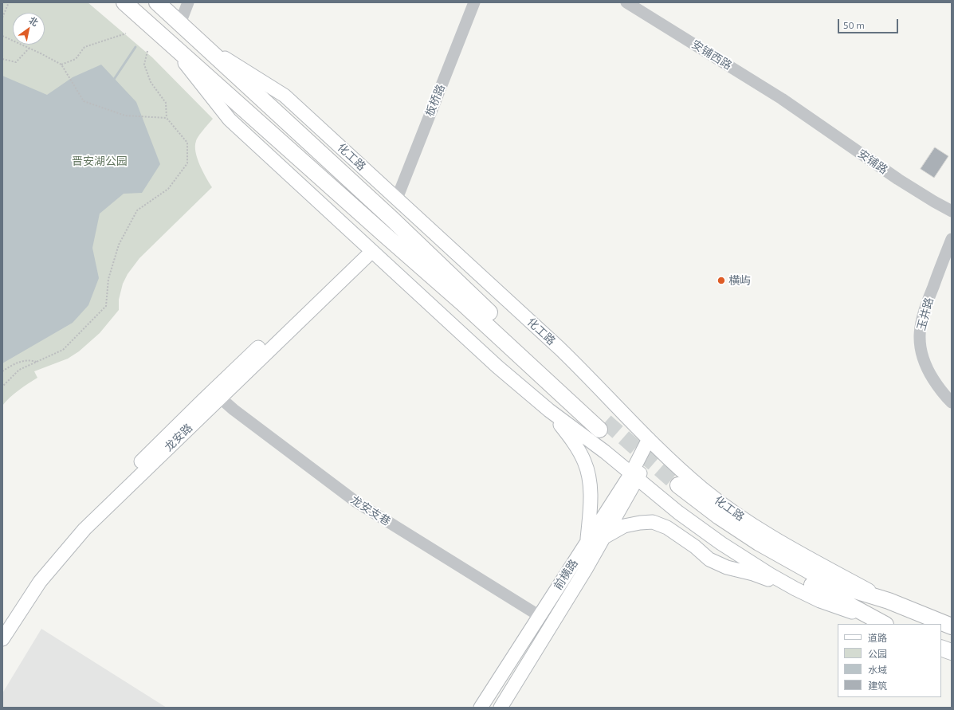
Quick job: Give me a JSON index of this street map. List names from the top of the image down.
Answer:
{
  "streets": {
    "highway": ["化工路"],
    "main road": ["龙安路", "前横路"],
    "street": [
      "安铺西路",
      "板桥路",
      "安铺路",
      "玉井路",
      "龙安支巷"
    ]
  },
  "crossings": [
    ["安铺西路", "安铺路"],
    ["板桥路", "化工路"],
    ["化工路", "前横路"],
    ["龙安路", "龙安支巷"],
    ["龙安支巷", "前横路"]
  ],
  "parks": ["晋安湖公园"],
  "places": ["横屿"],
  "legend": [
    "道路",
    "公园",
    "水域",
    "建筑"
  ],
  "scale_bar": "50 m",
  "north": "top right"
}
